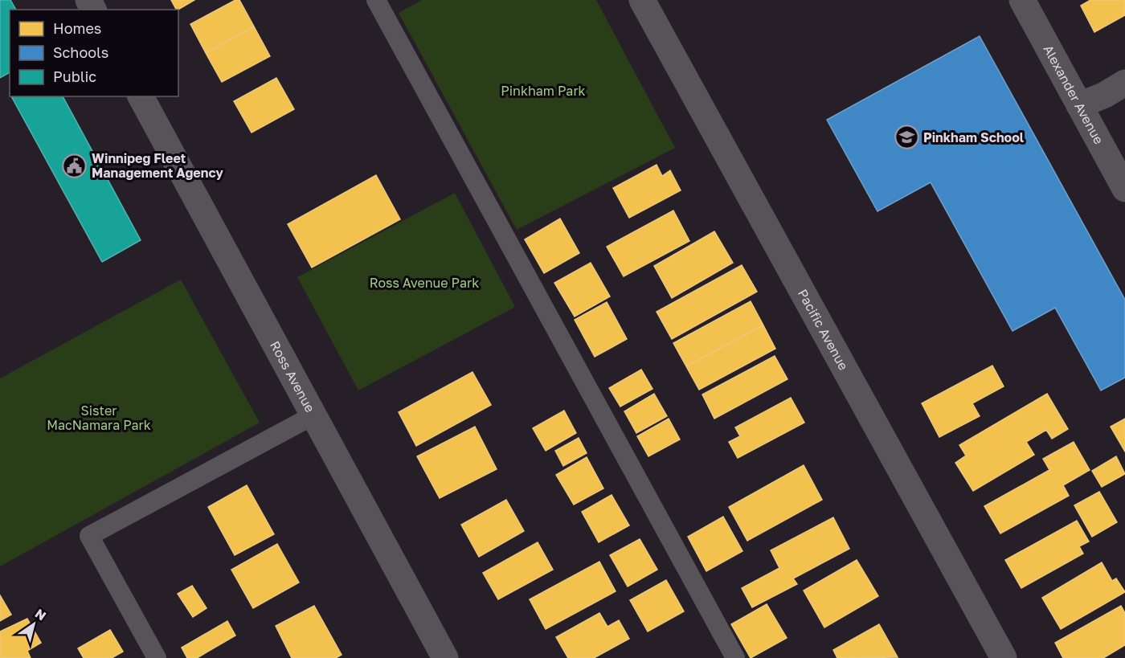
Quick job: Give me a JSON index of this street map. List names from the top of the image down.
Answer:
{
  "streets": {
    "street": ["Alexander Avenue", "Pacific Avenue", "Ross Avenue"]
  },
  "parks": ["Pinkham Park", "Ross Avenue Park", "Sister MacNamara Park"],
  "places": {
    "school or university": ["Pinkham School"],
    "public building": ["Winnipeg Fleet Management Agency"]
  },
  "legend": ["Homes", "Schools", "Public"],
  "north": "top right"
}
